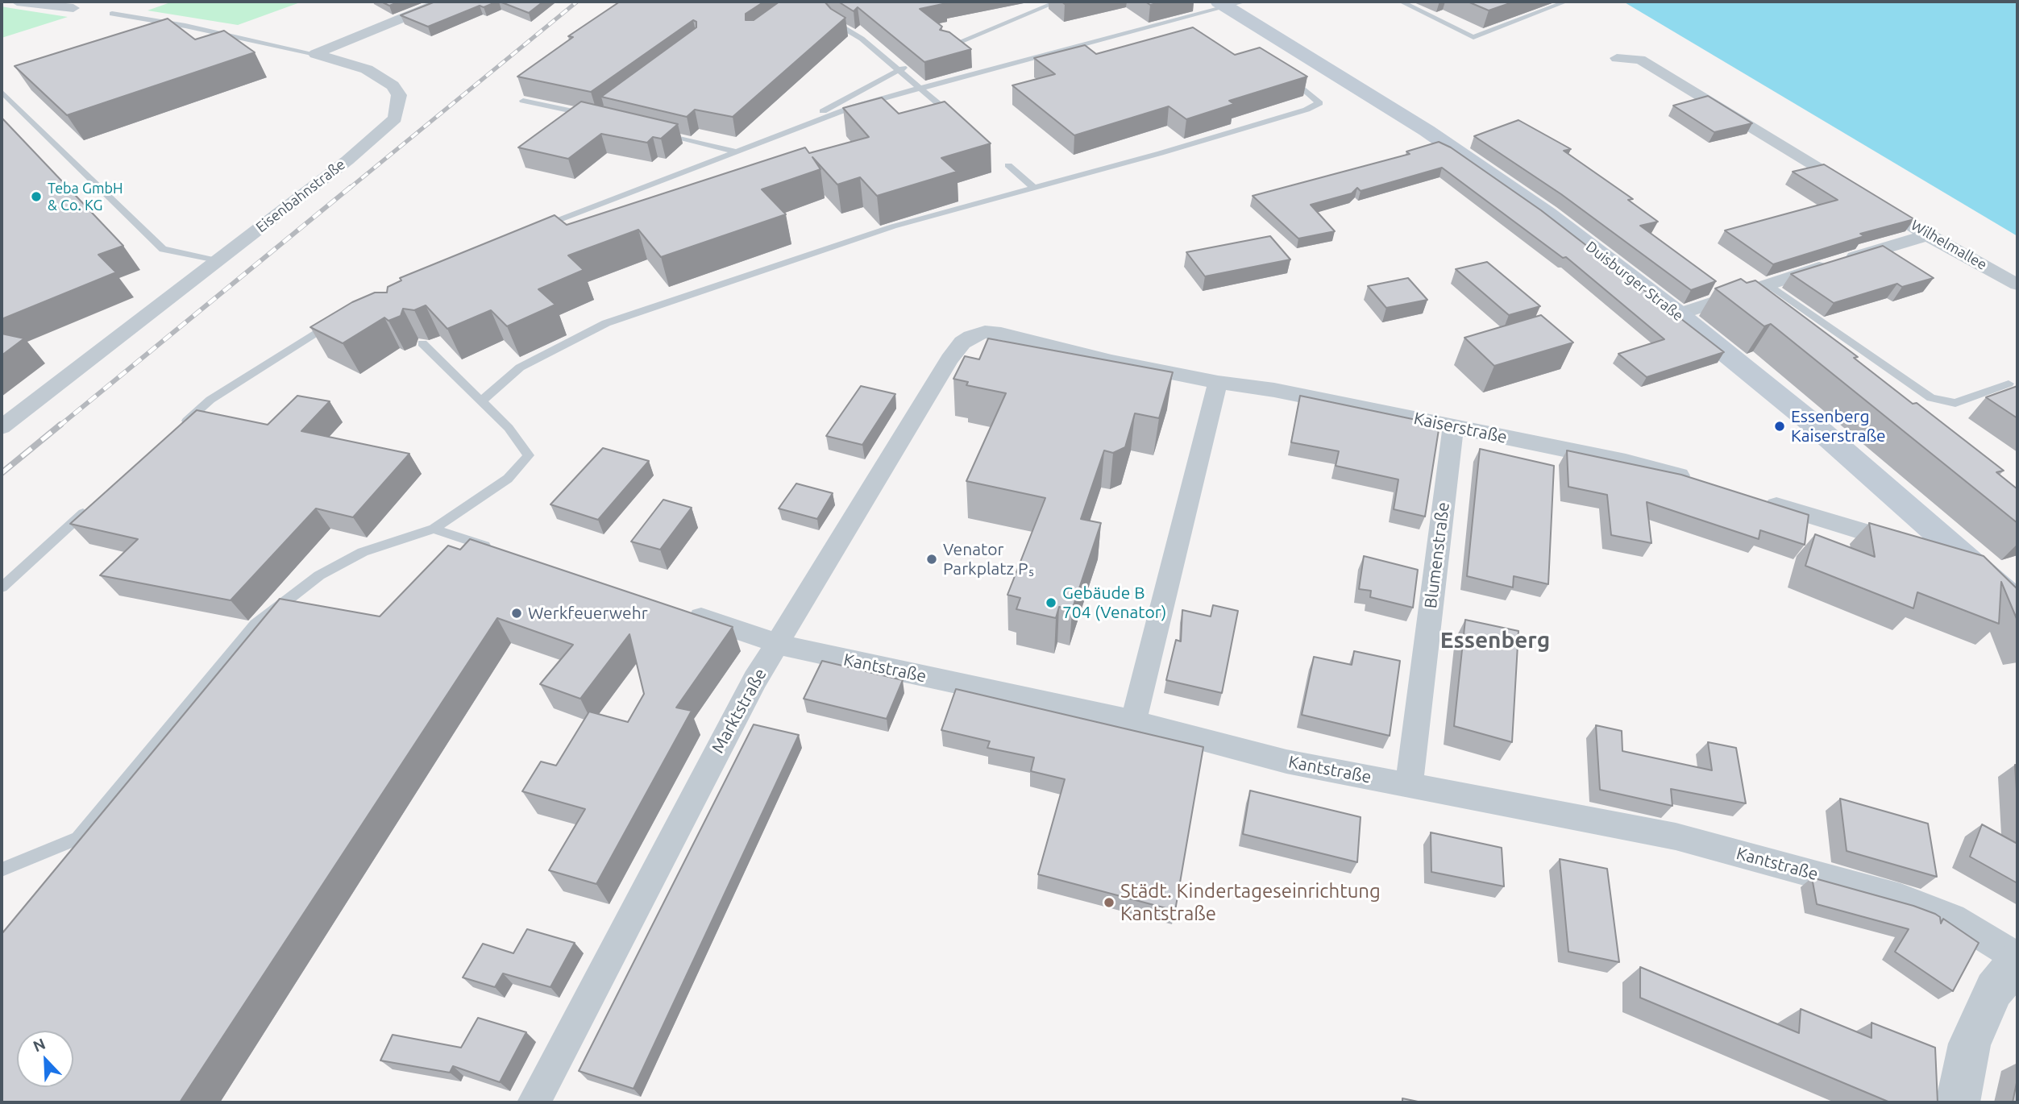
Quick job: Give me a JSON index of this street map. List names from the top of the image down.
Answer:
{
  "streets": {
    "main road": ["Duisburger Straße"],
    "street": [
      "Eisenbahnstraße",
      "Wilhelmallee",
      "Kaiserstraße",
      "Blumenstraße",
      "Kantstraße",
      "Marktstraße"
    ]
  },
  "crossings": [
    ["Kaiserstraße", "Blumenstraße"],
    ["Kaiserstraße", "Marktstraße"],
    ["Blumenstraße", "Kantstraße"],
    ["Kantstraße", "Marktstraße"]
  ],
  "districts": ["Essenberg"],
  "places": [
    "Teba GmbH & Co. KG",
    "Essenberg Kaiserstraße",
    "Venator Parkplatz P₅",
    "Gebäude B 704 (Venator)",
    "Werkfeuerwehr",
    "Städt. Kindertageseinrichtung Kantstraße"
  ],
  "north": "top left"
}
